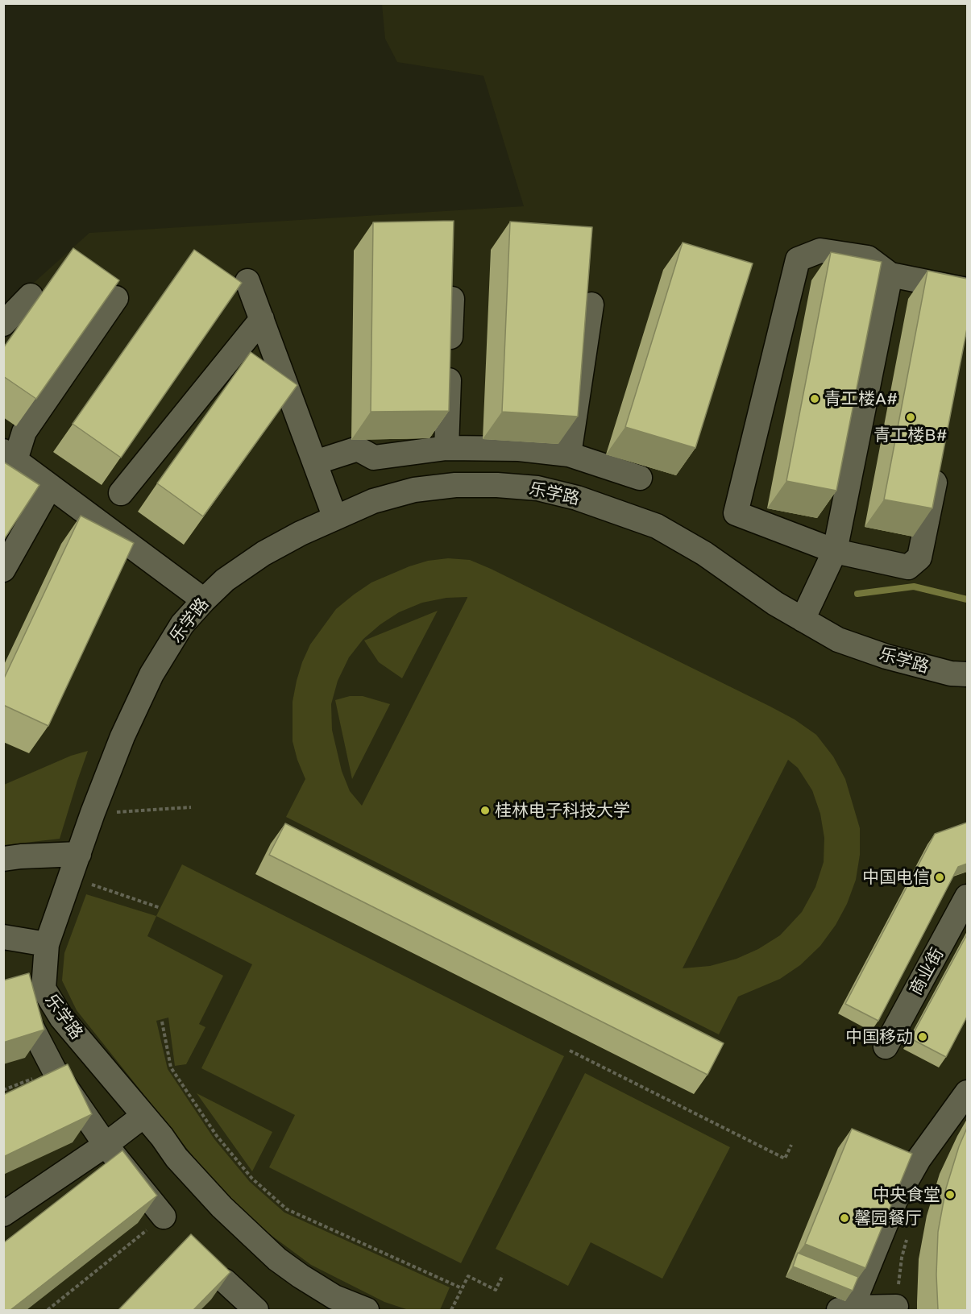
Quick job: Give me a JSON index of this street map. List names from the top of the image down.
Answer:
{
  "streets": {
    "street": ["乐学路", "商业街"]
  },
  "places": [
    "青工楼A#",
    "青工楼B#",
    "桂林电子科技大学",
    "中国电信",
    "中国移动",
    "中央食堂",
    "馨园餐厅"
  ]
}
